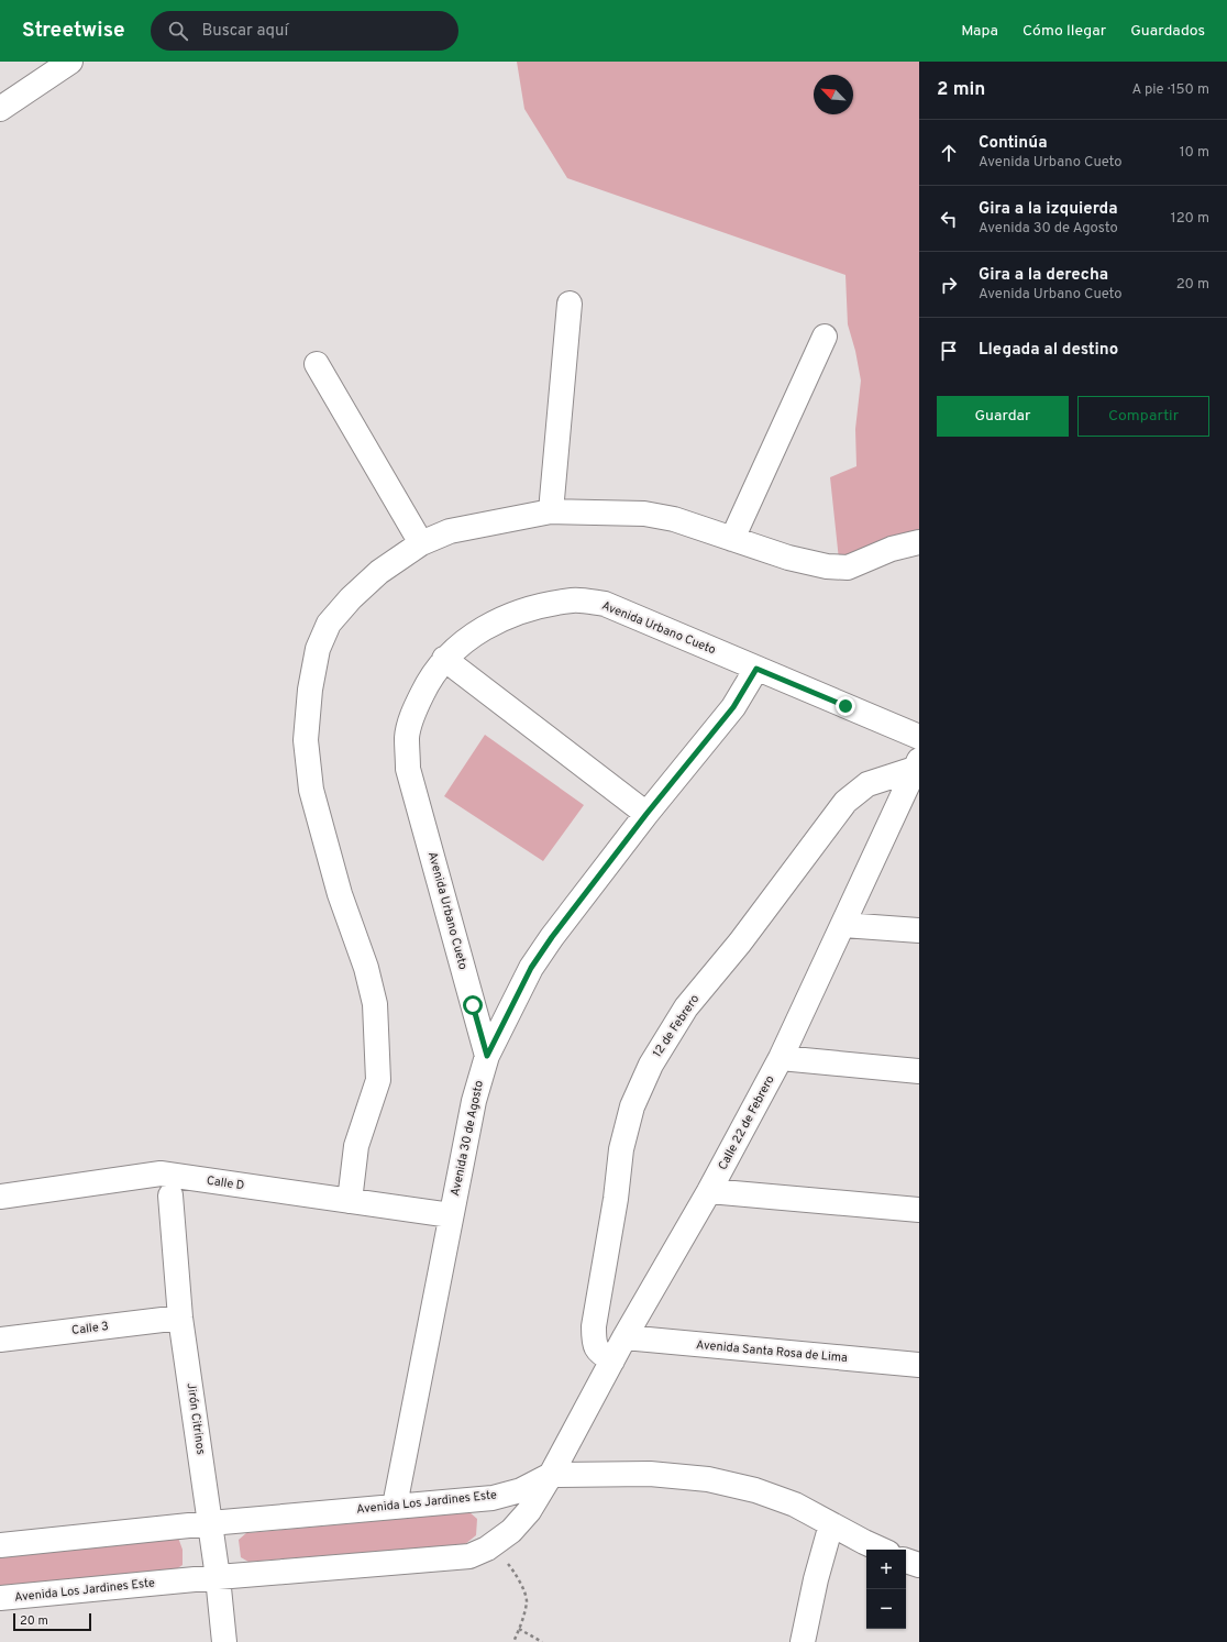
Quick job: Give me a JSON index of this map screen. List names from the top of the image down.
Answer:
{
  "streets": {
    "street": [
      "Avenida Urbano Cueto",
      "12 de Febrero",
      "Calle 22 de Febrero",
      "Avenida 30 de Agosto",
      "Calle D",
      "Calle 3",
      "Avenida Santa Rosa de Lima",
      "Jirón Citrinos",
      "Avenida Los Jardines Este"
    ]
  },
  "crossings": [
    ["Avenida Urbano Cueto", "Avenida 30 de Agosto"],
    ["12 de Febrero", "Calle 22 de Febrero"],
    ["Calle 22 de Febrero", "Avenida Santa Rosa de Lima"],
    ["Calle 22 de Febrero", "Avenida Los Jardines Este"],
    ["Avenida 30 de Agosto", "Calle D"],
    ["Avenida 30 de Agosto", "Avenida Los Jardines Este"],
    ["Calle 3", "Jirón Citrinos"],
    ["Jirón Citrinos", "Avenida Los Jardines Este"]
  ],
  "scale_bar": "20 m",
  "north": "top left",
  "page": {
    "header": "Streetwise",
    "search": "Buscar aquí",
    "nav": ["Mapa", "Cómo llegar", "Guardados"],
    "heading": ["2 min", "A pie · 150 m"],
    "list": [
      ["Continúa", "Avenida Urbano Cueto", "10 m"],
      ["Gira a la izquierda", "Avenida 30 de Agosto", "120 m"],
      ["Gira a la derecha", "Avenida Urbano Cueto", "20 m"],
      "Llegada al destino"
    ],
    "buttons": ["Guardar", "Compartir"],
    "map_buttons": ["+", "−"],
    "scale": "20 m"
  }
}
